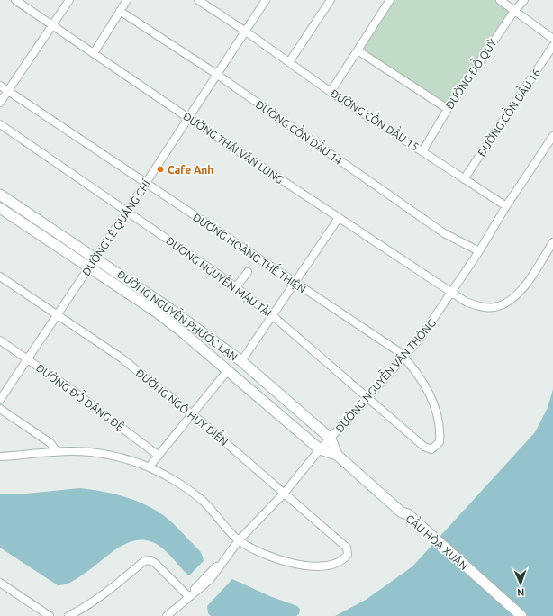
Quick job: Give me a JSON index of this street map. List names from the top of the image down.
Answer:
{
  "streets": {
    "main road": ["ĐƯỜNG NGUYỄN PHƯỚC LAN", "CẦU HÒA XUÂN"],
    "street": [
      "ĐƯỜNG ĐỖ QUỲ",
      "ĐƯỜNG CỒN DẦU 16",
      "ĐƯỜNG CỒN DẦU 15",
      "ĐƯỜNG CỒN DẦU 14",
      "ĐƯỜNG THÁI VĂN LUNG",
      "ĐƯỜNG LÊ QUẢNG CHÍ",
      "ĐƯỜNG HOÀNG THẾ THIỆN",
      "ĐƯỜNG NGUYỄN MẬU TÀI",
      "ĐƯỜNG NGUYỄN VĂN THÔNG",
      "ĐƯỜNG ĐỖ ĐĂNG ĐỆ",
      "ĐƯỜNG NGÔ HUY DIỄN"
    ]
  },
  "crossings": [
    ["ĐƯỜNG ĐỖ QUỲ", "ĐƯỜNG CỒN DẦU 15"],
    ["ĐƯỜNG CỒN DẦU 16", "ĐƯỜNG CỒN DẦU 15"],
    ["ĐƯỜNG CỒN DẦU 15", "ĐƯỜNG LÊ QUẢNG CHÍ"],
    ["ĐƯỜNG CỒN DẦU 15", "ĐƯỜNG NGUYỄN VĂN THÔNG"],
    ["ĐƯỜNG CỒN DẦU 14", "ĐƯỜNG LÊ QUẢNG CHÍ"],
    ["ĐƯỜNG CỒN DẦU 14", "ĐƯỜNG NGUYỄN VĂN THÔNG"],
    ["ĐƯỜNG THÁI VĂN LUNG", "ĐƯỜNG LÊ QUẢNG CHÍ"],
    ["ĐƯỜNG THÁI VĂN LUNG", "ĐƯỜNG NGUYỄN VĂN THÔNG"],
    ["ĐƯỜNG LÊ QUẢNG CHÍ", "ĐƯỜNG HOÀNG THẾ THIỆN"],
    ["ĐƯỜNG LÊ QUẢNG CHÍ", "ĐƯỜNG NGUYỄN MẬU TÀI"],
    ["ĐƯỜNG LÊ QUẢNG CHÍ", "ĐƯỜNG NGUYỄN PHƯỚC LAN"],
    ["ĐƯỜNG LÊ QUẢNG CHÍ", "ĐƯỜNG ĐỖ ĐĂNG ĐỆ"],
    ["ĐƯỜNG LÊ QUẢNG CHÍ", "ĐƯỜNG NGÔ HUY DIỄN"],
    ["ĐƯỜNG HOÀNG THẾ THIỆN", "ĐƯỜNG NGUYỄN MẬU TÀI"],
    ["ĐƯỜNG HOÀNG THẾ THIỆN", "ĐƯỜNG NGUYỄN VĂN THÔNG"],
    ["ĐƯỜNG NGUYỄN MẬU TÀI", "ĐƯỜNG NGUYỄN VĂN THÔNG"],
    ["ĐƯỜNG NGUYỄN PHƯỚC LAN", "ĐƯỜNG NGUYỄN VĂN THÔNG"],
    ["ĐƯỜNG NGUYỄN PHƯỚC LAN", "CẦU HÒA XUÂN"],
    ["ĐƯỜNG NGUYỄN VĂN THÔNG", "ĐƯỜNG NGÔ HUY DIỄN"]
  ],
  "places": ["Cafe Anh"],
  "north": "bottom"
}
